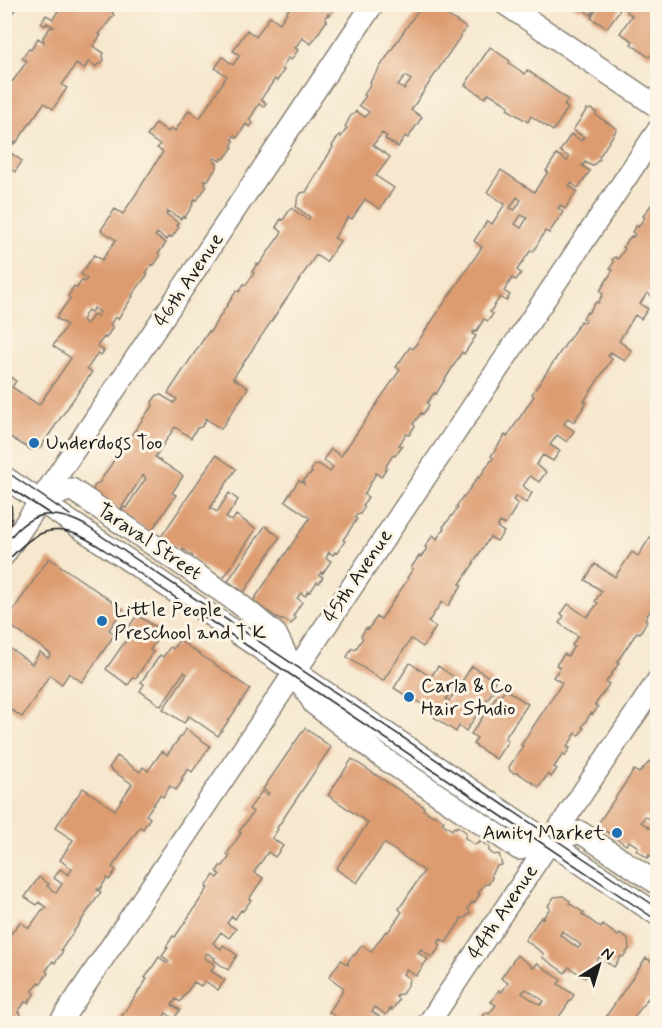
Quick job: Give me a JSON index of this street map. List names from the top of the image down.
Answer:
{
  "streets": {
    "street": [
      "46th Avenue",
      "Taraval Street",
      "45th Avenue",
      "44th Avenue"
    ]
  },
  "crossings": [
    ["46th Avenue", "Taraval Street"],
    ["Taraval Street", "45th Avenue"],
    ["Taraval Street", "44th Avenue"]
  ],
  "places": [
    "Underdogs Too",
    "Little People Preschool and T K",
    "Carla & Co Hair Studio",
    "Amity Market"
  ],
  "north": "top right"
}
